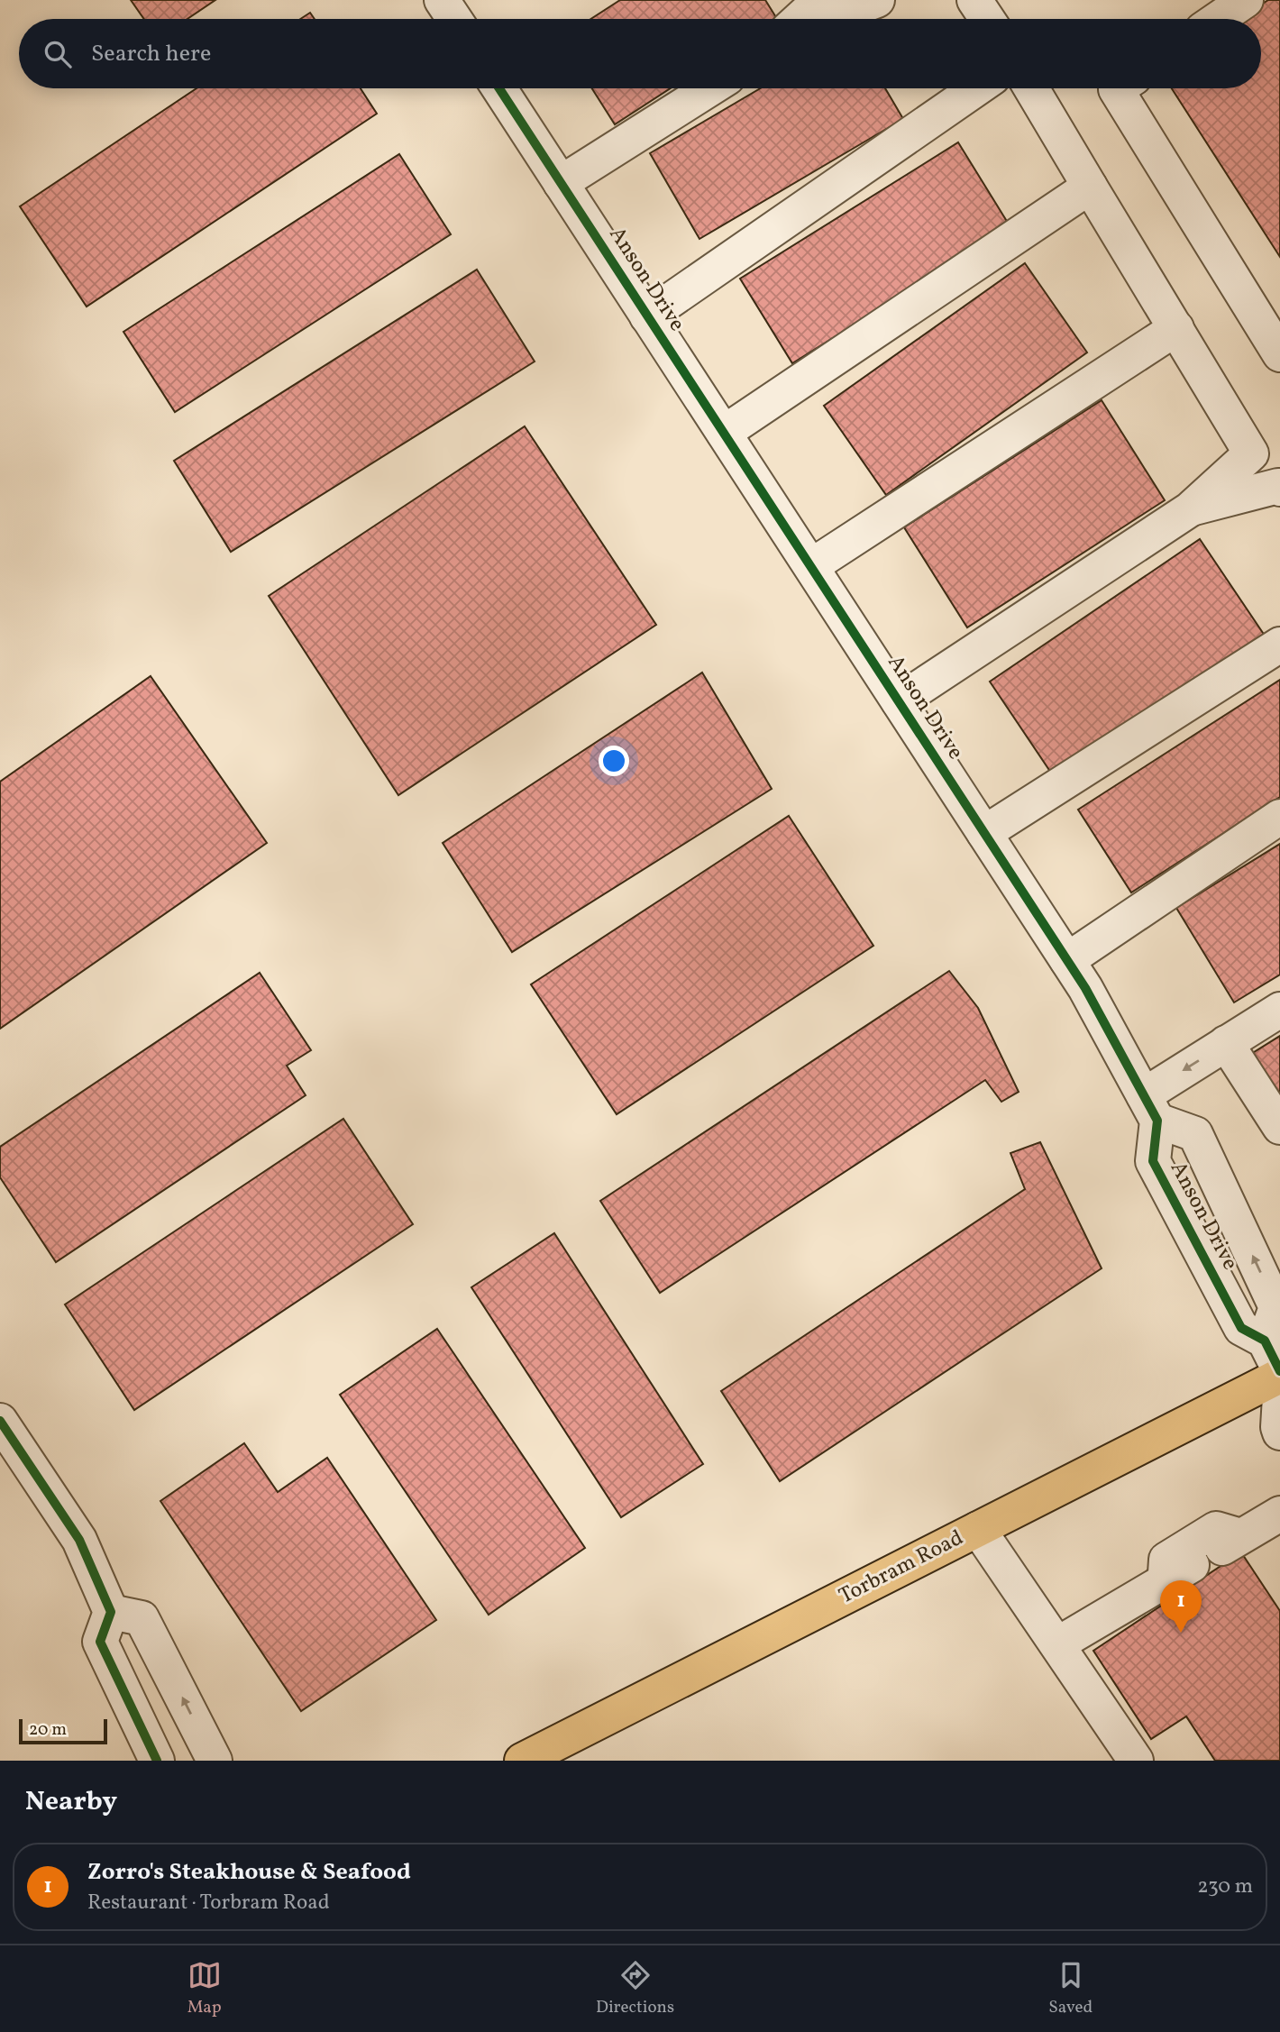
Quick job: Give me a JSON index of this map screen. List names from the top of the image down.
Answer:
{
  "streets": {
    "main road": ["Torbram Road"],
    "street": ["Anson Drive"]
  },
  "scale_bar": "20 m",
  "page": {
    "search": "Search here",
    "pins": "1",
    "scale": "20 m",
    "heading": "Nearby",
    "list": [
      {
        "mark": "1",
        "name": "Zorro's Steakhouse & Seafood",
        "note": "Restaurant · Torbram Road",
        "value": "230 m"
      }
    ],
    "nav": ["Map", "Directions", "Saved"]
  }
}
